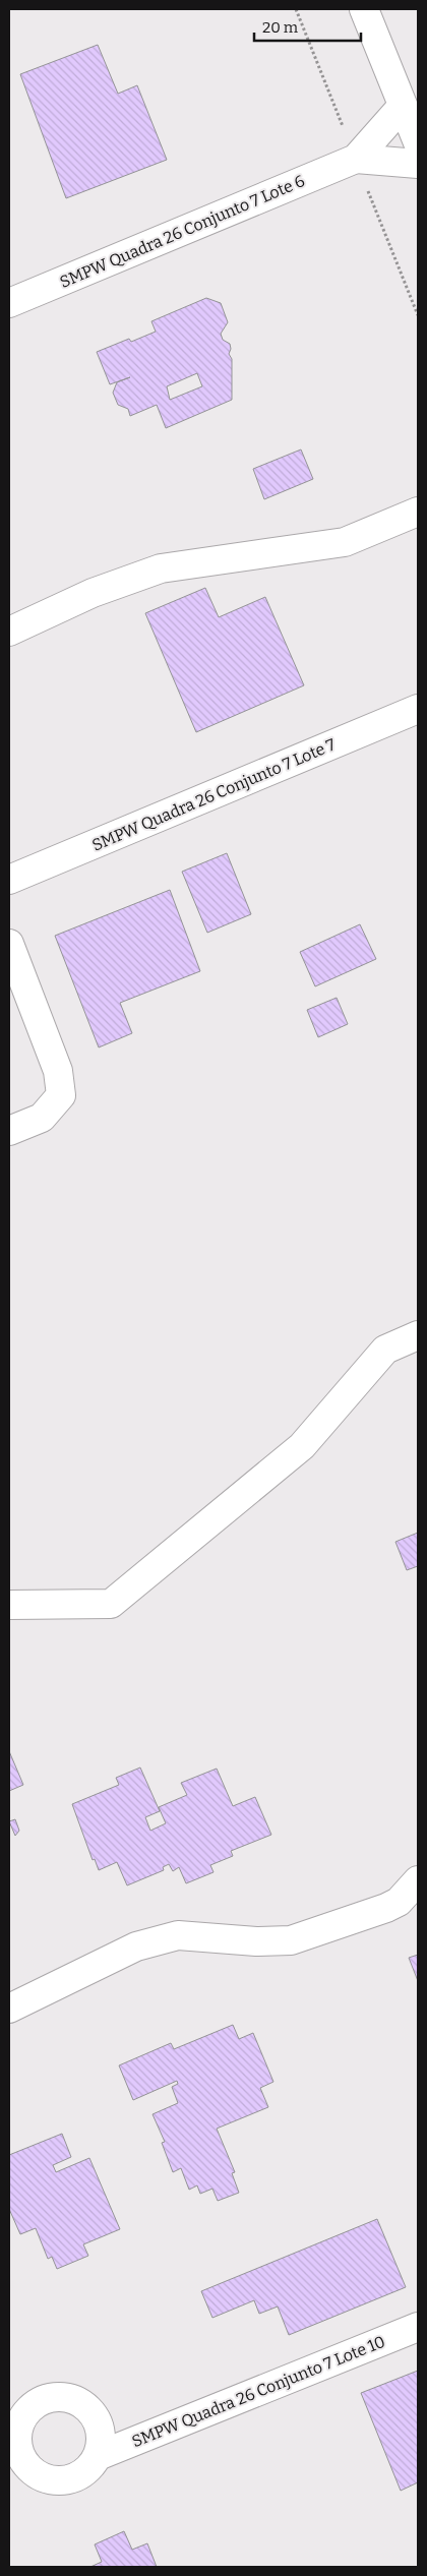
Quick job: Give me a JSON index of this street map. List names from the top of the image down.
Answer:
{
  "streets": {
    "street": ["SMPW Quadra 26 Conjunto 7 Lote 6", "SMPW Quadra 26 Conjunto 7 Lote 7", "SMPW Quadra 26 Conjunto 7 Lote 10"]
  },
  "scale_bar": "20 m"
}
